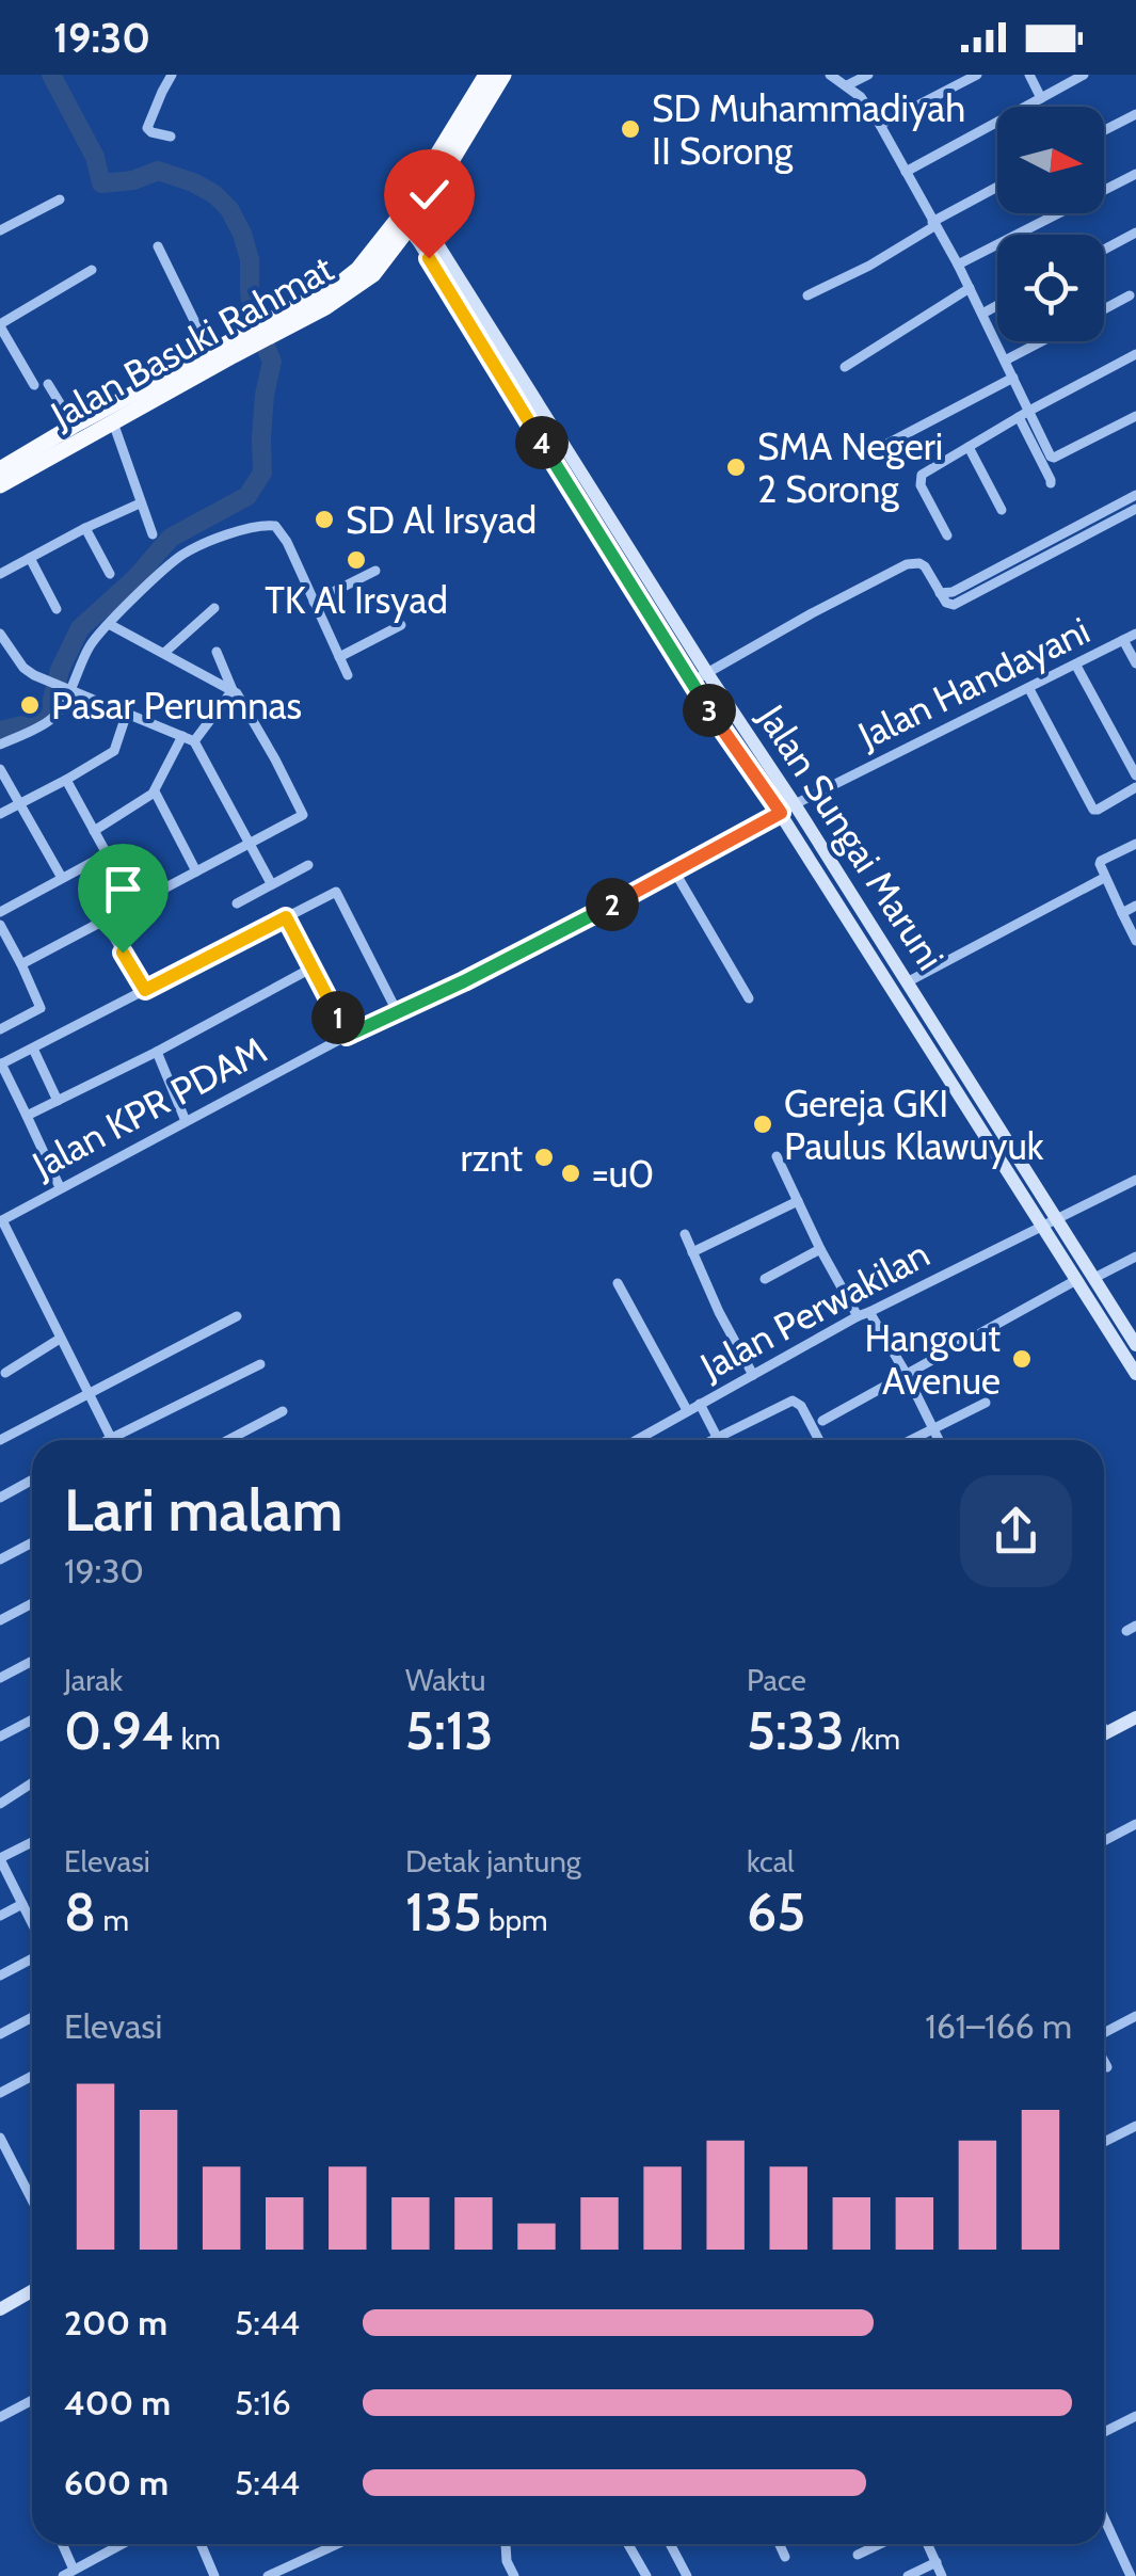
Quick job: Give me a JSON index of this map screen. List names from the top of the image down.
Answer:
{
  "streets": {
    "highway": ["Jalan Basuki Rahmat"],
    "main road": ["Jalan Sungai Maruni"],
    "street": ["Jalan Handayani", "Jalan KPR PDAM", "Jalan Perwakilan"]
  },
  "crossings": [
    ["Jalan Basuki Rahmat", "Jalan Sungai Maruni"],
    ["Jalan Handayani", "Jalan Sungai Maruni"],
    ["Jalan Handayani", "Jalan KPR PDAM"],
    ["Jalan Sungai Maruni", "Jalan KPR PDAM"],
    ["Jalan Sungai Maruni", "Jalan Perwakilan"]
  ],
  "places": [
    "SD Muhammadiyah II Sorong",
    "SMA Negeri 2 Sorong",
    "SD Al Irsyad",
    "TK Al Irsyad",
    "Pasar Perumnas",
    "Gereja GKI Paulus Klawuyuk",
    "rznt",
    "=u0",
    "Hangout Avenue"
  ],
  "north": "right",
  "page": {
    "status": "19:30",
    "pins": [
      "4",
      "3",
      "2",
      "1"
    ],
    "heading": ["Lari malam", "19:30"],
    "stats": [
      ["Jarak", "0.94 km"],
      ["Waktu", "5:13"],
      ["Pace", "5:33 /km"],
      ["Elevasi", "8 m"],
      ["Detak jantung", "135 bpm"],
      ["kcal", "65"]
    ],
    "chart": ["Elevasi", "161–166 m"],
    "list": [
      {
        "name": "200 m",
        "note": "5:44"
      },
      {
        "name": "400 m",
        "note": "5:16"
      },
      {
        "name": "600 m",
        "note": "5:44"
      }
    ]
  }
}
